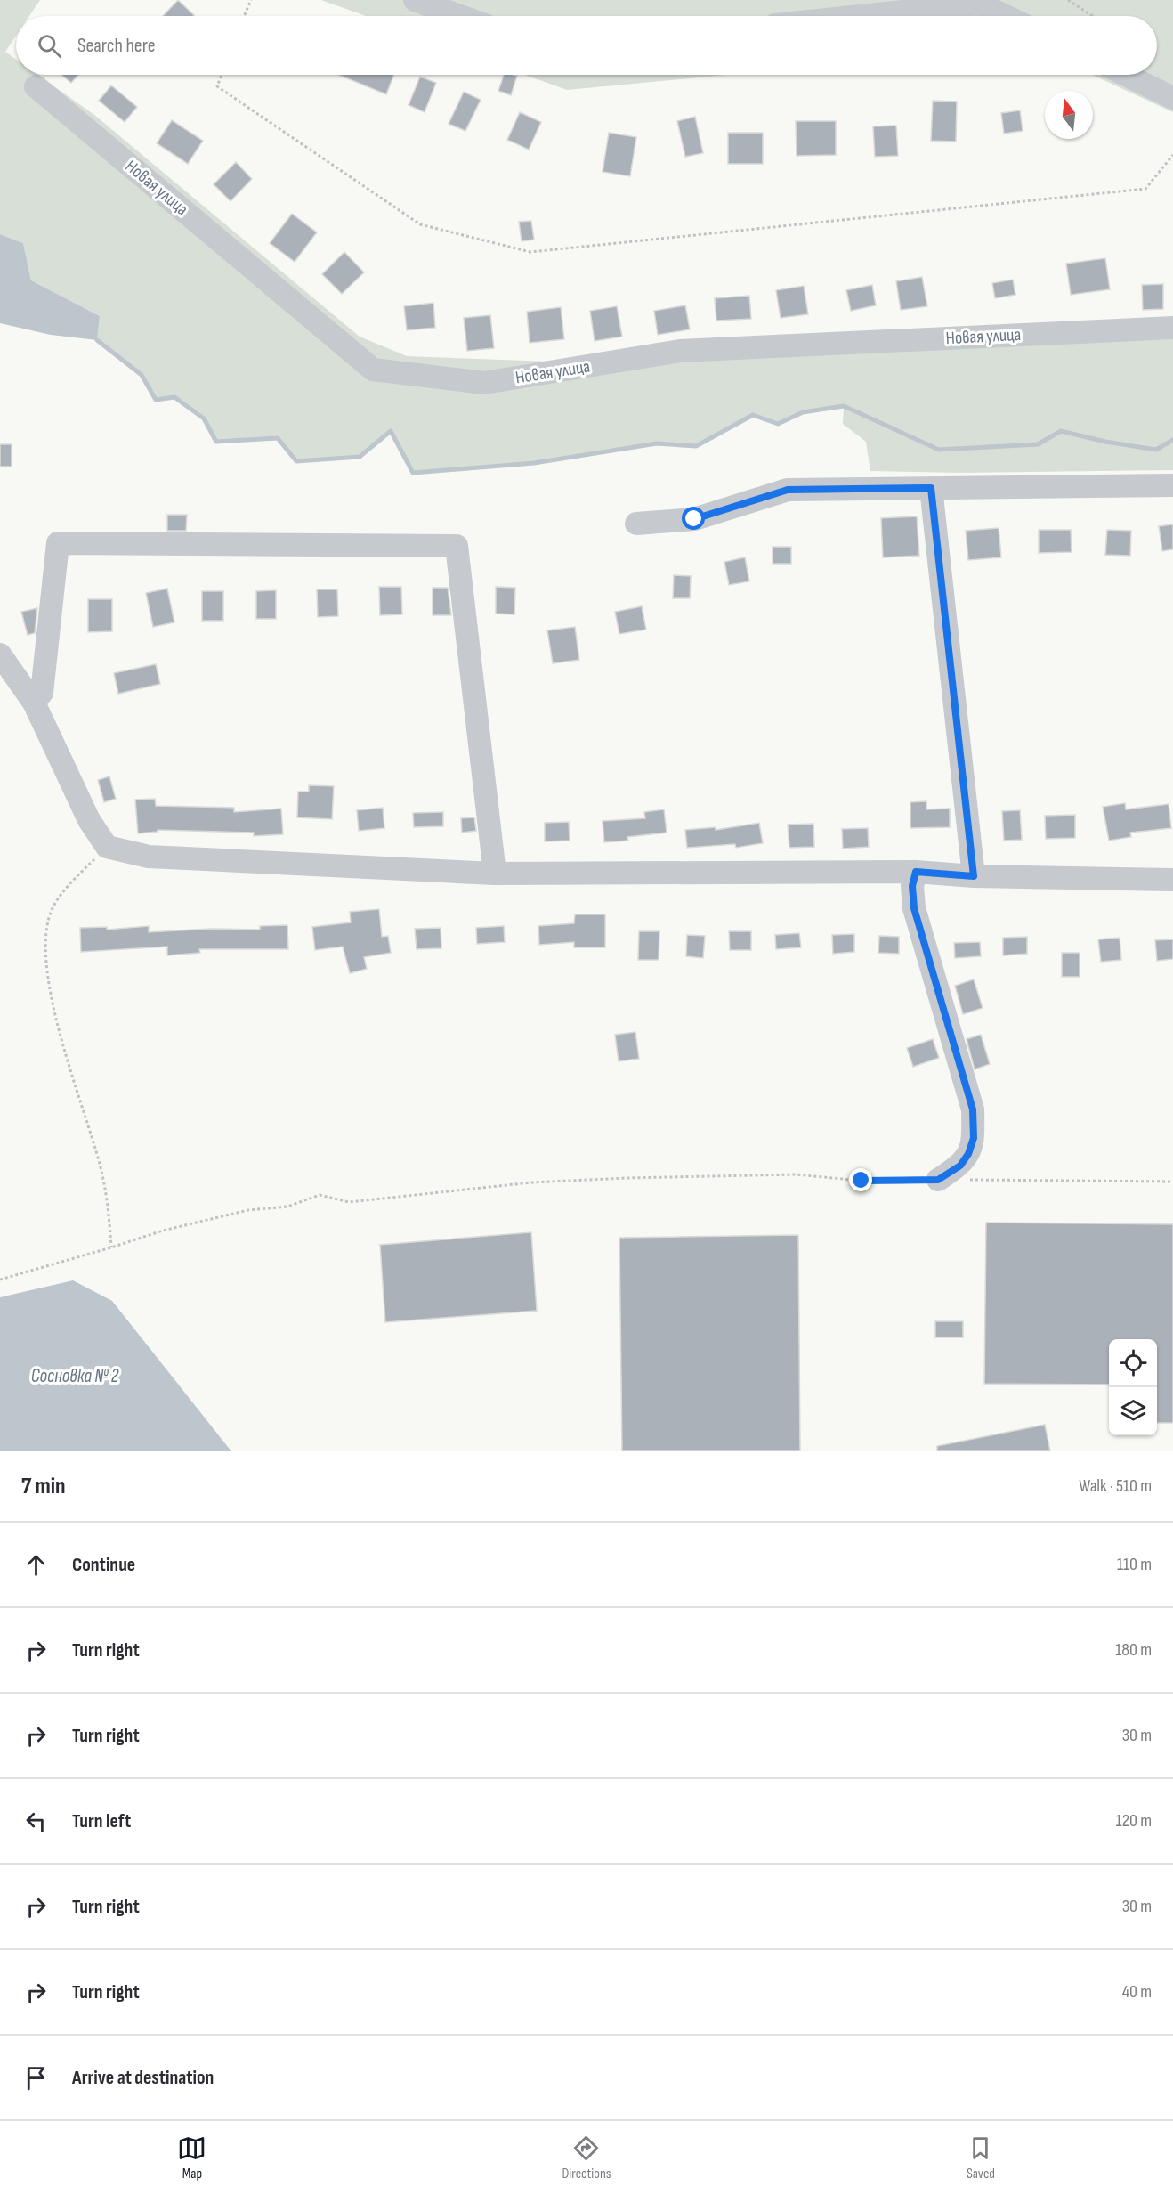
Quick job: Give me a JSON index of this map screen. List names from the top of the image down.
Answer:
{
  "streets": {
    "street": ["Новая улица"]
  },
  "water": ["Сосновка № 2"],
  "north": "top",
  "page": {
    "search": "Search here",
    "heading": ["7 min", "Walk · 510 m"],
    "list": [
      ["Continue", "110 m"],
      ["Turn right", "180 m"],
      ["Turn right", "30 m"],
      ["Turn left", "120 m"],
      ["Turn right", "30 m"],
      ["Turn right", "40 m"],
      "Arrive at destination"
    ],
    "nav": ["Map", "Directions", "Saved"]
  }
}
